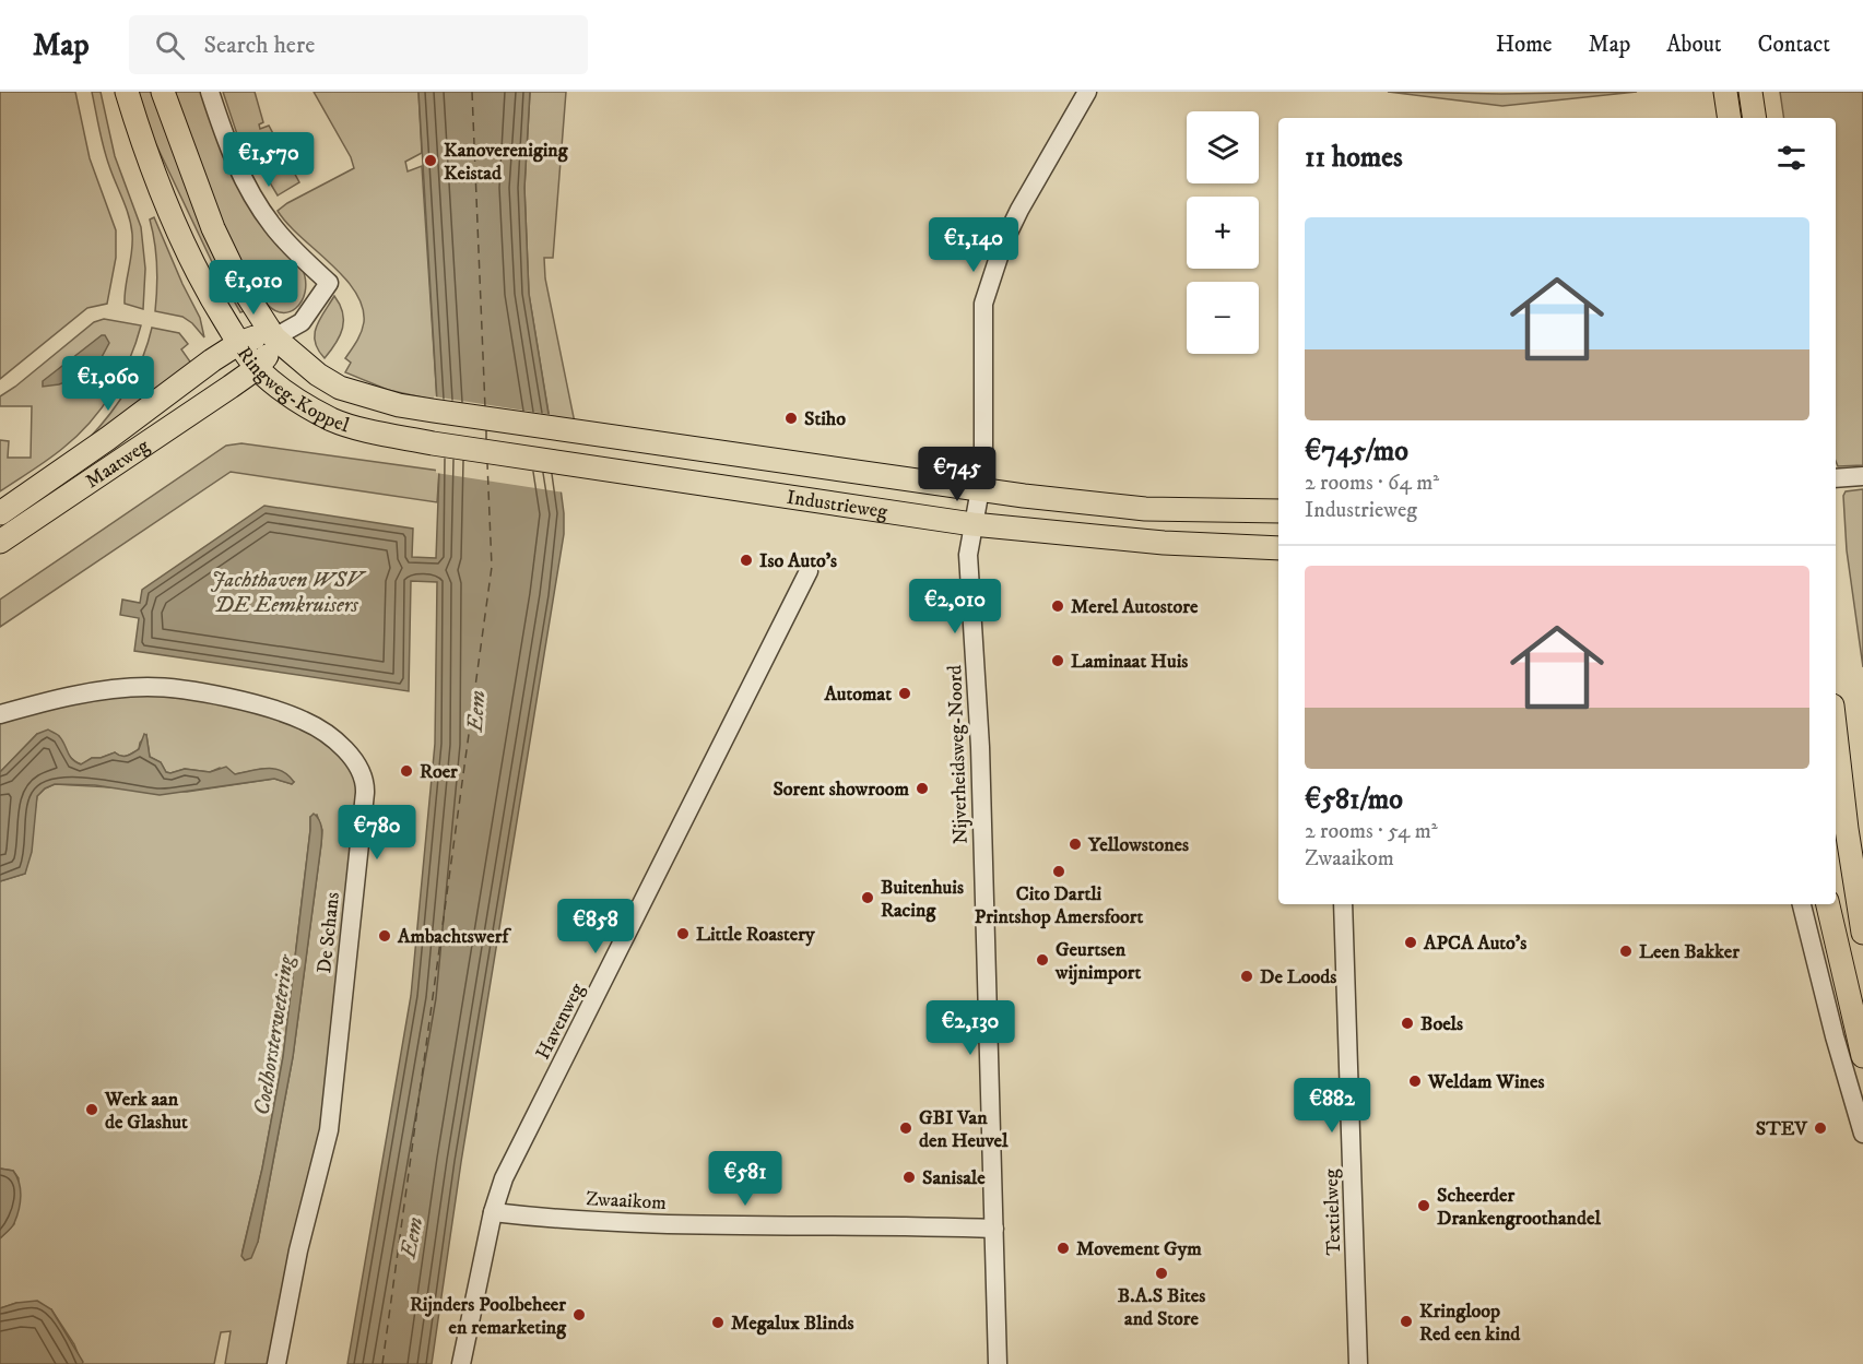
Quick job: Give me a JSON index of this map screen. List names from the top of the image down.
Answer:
{
  "streets": {
    "main road": ["Ringweg-Koppel", "Maatweg", "Industrieweg"],
    "street": [
      "Nijverheidsweg-Noord",
      "De Schans",
      "Havenweg",
      "Zwaaikom",
      "Textielweg"
    ]
  },
  "crossings": [
    ["Ringweg-Koppel", "Maatweg"],
    ["Ringweg-Koppel", "Industrieweg"],
    ["Industrieweg", "Nijverheidsweg-Noord"],
    ["Nijverheidsweg-Noord", "Zwaaikom"],
    ["Havenweg", "Zwaaikom"]
  ],
  "water": ["Jachthaven WSV DE Eemkruisers", "Eem", "Coelhorsterwetering"],
  "places": [
    "Kanovereniging Keistad",
    "Stiho",
    "Iso Auto's",
    "Merel Autostore",
    "Laminaat Huis",
    "Automat",
    "Roer",
    "Sorent showroom",
    "Yellowstones",
    "Cito Dartli Printshop Amersfoort",
    "Buitenhuis Racing",
    "Little Roastery",
    "Ambachtswerf",
    "APCA Auto's",
    "Leen Bakker",
    "Geurtsen wijnimport",
    "De Loods",
    "Boels",
    "Weldam Wines",
    "Werk aan de Glashut",
    "GBI Van den Heuvel",
    "STEV",
    "Sanisale",
    "Scheerder Drankengroothandel",
    "Movement Gym",
    "B.A.S Bites and Store",
    "Rijnders Poolbeheer en remarketing",
    "Kringloop Red een kind",
    "Megalux Blinds"
  ],
  "page": {
    "header": "Map",
    "search": "Search here",
    "nav": [
      "Home",
      "Map",
      "About",
      "Contact"
    ],
    "map_buttons": ["+", "−"],
    "heading": "11 homes",
    "price": [
      "€1,570",
      "€1,140",
      "€1,010",
      "€1,060",
      "€745",
      "€2,010",
      "€780",
      "€858",
      "€2,130",
      "€882",
      "€581"
    ],
    "list": [
      {
        "name": "€745/mo",
        "note": "2 rooms · 64 m² · Industrieweg"
      },
      {
        "name": "€581/mo",
        "note": "2 rooms · 54 m² · Zwaaikom"
      }
    ]
  }
}
